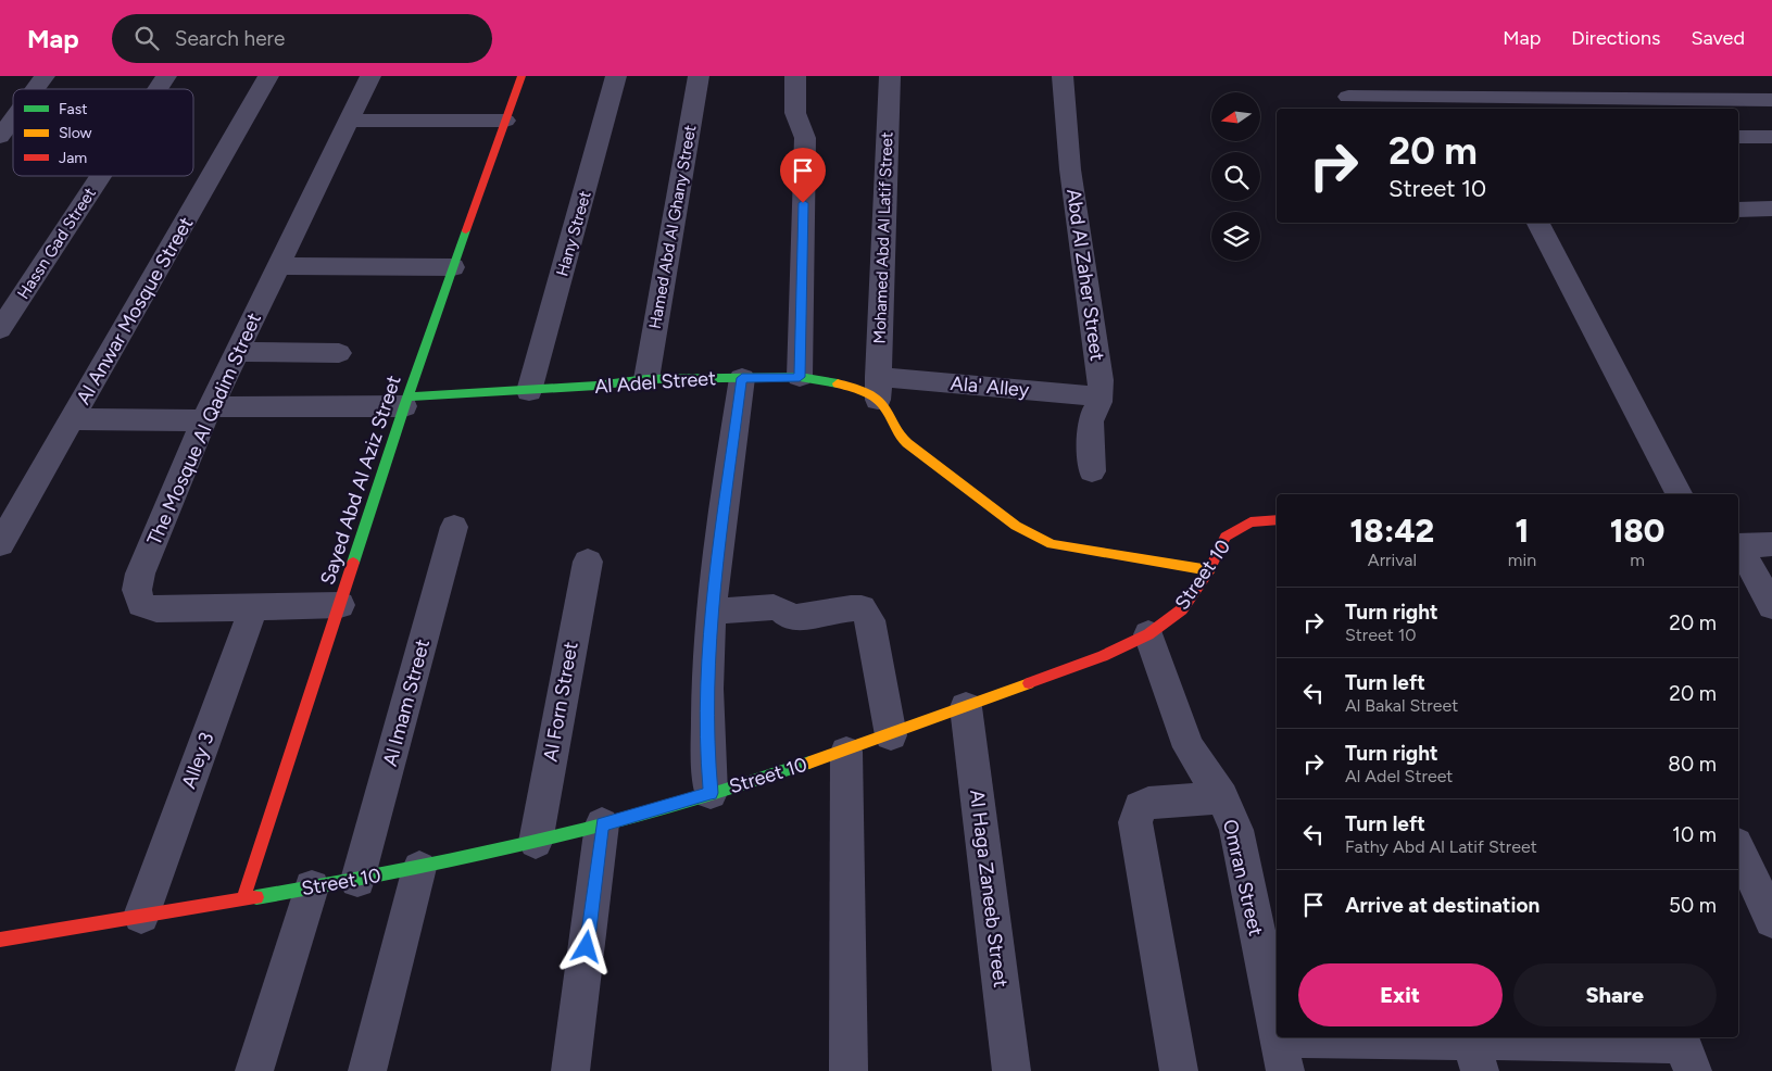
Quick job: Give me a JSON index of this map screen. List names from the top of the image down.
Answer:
{
  "streets": {
    "street": [
      "Hamed Abd Al Ghany Street",
      "Hany Street",
      "Mohamed Abd Al Latif Street",
      "Hassn Gad Street",
      "Abd Al Zaher Street",
      "Al Anwar Mosque Street",
      "Al Adel Street",
      "Ala' Alley",
      "The Mosque Al Qadim Street",
      "Sayed Abd Al Aziz Street",
      "Street 10",
      "Al Forn Street",
      "Al Imam Street",
      "Alley 3",
      "Omran Street",
      "Al Haga Zaneeb Street"
    ]
  },
  "crossings": [
    ["Hamed Abd Al Ghany Street", "Al Adel Street"],
    ["Hany Street", "Al Adel Street"],
    ["Mohamed Abd Al Latif Street", "Al Adel Street"],
    ["Mohamed Abd Al Latif Street", "Ala' Alley"],
    ["Abd Al Zaher Street", "Ala' Alley"],
    ["Al Anwar Mosque Street", "Al Adel Street"],
    ["Al Adel Street", "Ala' Alley"],
    ["Al Adel Street", "The Mosque Al Qadim Street"],
    ["Al Adel Street", "Sayed Abd Al Aziz Street"],
    ["The Mosque Al Qadim Street", "Sayed Abd Al Aziz Street"],
    ["The Mosque Al Qadim Street", "Alley 3"],
    ["Sayed Abd Al Aziz Street", "Street 10"],
    ["Street 10", "Al Forn Street"],
    ["Street 10", "Al Imam Street"],
    ["Street 10", "Alley 3"],
    ["Street 10", "Omran Street"],
    ["Street 10", "Al Haga Zaneeb Street"]
  ],
  "legend": ["Fast", "Slow", "Jam"],
  "north": "left",
  "page": {
    "header": "Map",
    "search": "Search here",
    "nav": ["Map", "Directions", "Saved"],
    "turn": ["20 m", "Street 10"],
    "eta": [
      "18:42",
      "Arrival",
      "1",
      "min",
      "180",
      "m"
    ],
    "list": [
      {
        "name": "Turn right",
        "note": "Street 10",
        "value": "20 m"
      },
      {
        "name": "Turn left",
        "note": "Al Bakal Street",
        "value": "20 m"
      },
      {
        "name": "Turn right",
        "note": "Al Adel Street",
        "value": "80 m"
      },
      {
        "name": "Turn left",
        "note": "Fathy Abd Al Latif Street",
        "value": "10 m"
      },
      {
        "name": "Arrive at destination",
        "value": "50 m"
      }
    ],
    "buttons": ["Exit", "Share"]
  }
}
